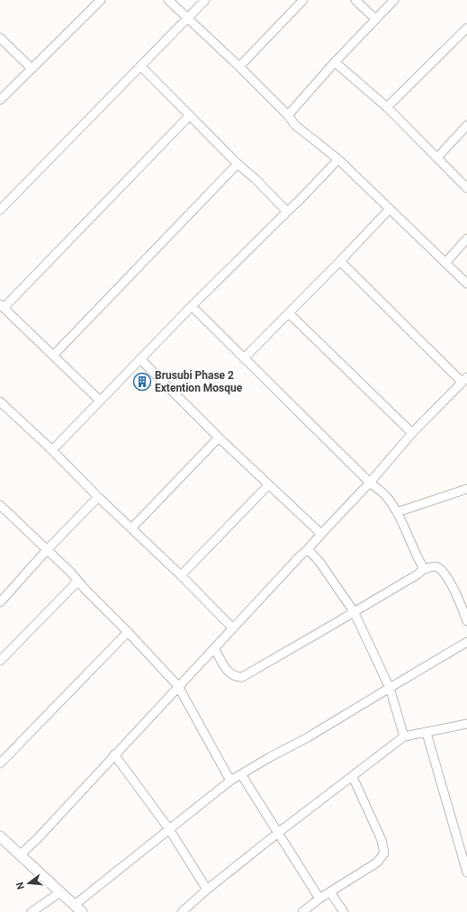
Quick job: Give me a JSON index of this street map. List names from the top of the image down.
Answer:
{
  "places": {
    "building": ["Brusubi Phase 2 Extention Mosque"]
  },
  "north": "left"
}
